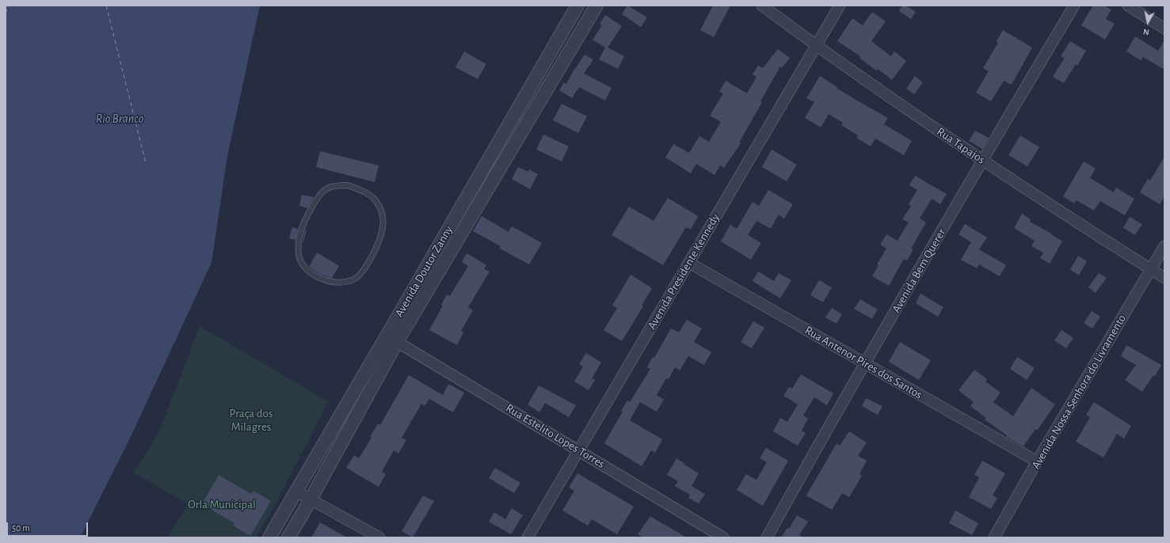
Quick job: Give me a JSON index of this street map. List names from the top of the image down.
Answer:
{
  "streets": {
    "street": [
      "Rua Tapajos",
      "Avenida Bem Querer",
      "Avenida Doutor Zanny",
      "Avenida Presidente Kennedy",
      "Rua Antenor Pires dos Santos",
      "Avenida Nossa Senhora do Livramento",
      "Rua Estelito Lopes Torres"
    ]
  },
  "crossings": [
    ["Rua Tapajos", "Avenida Bem Querer"],
    ["Rua Tapajos", "Avenida Presidente Kennedy"],
    ["Rua Tapajos", "Avenida Nossa Senhora do Livramento"],
    ["Avenida Bem Querer", "Rua Antenor Pires dos Santos"],
    ["Avenida Doutor Zanny", "Rua Estelito Lopes Torres"],
    ["Avenida Presidente Kennedy", "Rua Antenor Pires dos Santos"],
    ["Avenida Presidente Kennedy", "Rua Estelito Lopes Torres"],
    ["Rua Antenor Pires dos Santos", "Avenida Nossa Senhora do Livramento"]
  ],
  "water": ["Rio Branco"],
  "parks": ["Praça dos Milagres", "Orla Municipal"],
  "scale_bar": "50 m",
  "north": "bottom"
}
